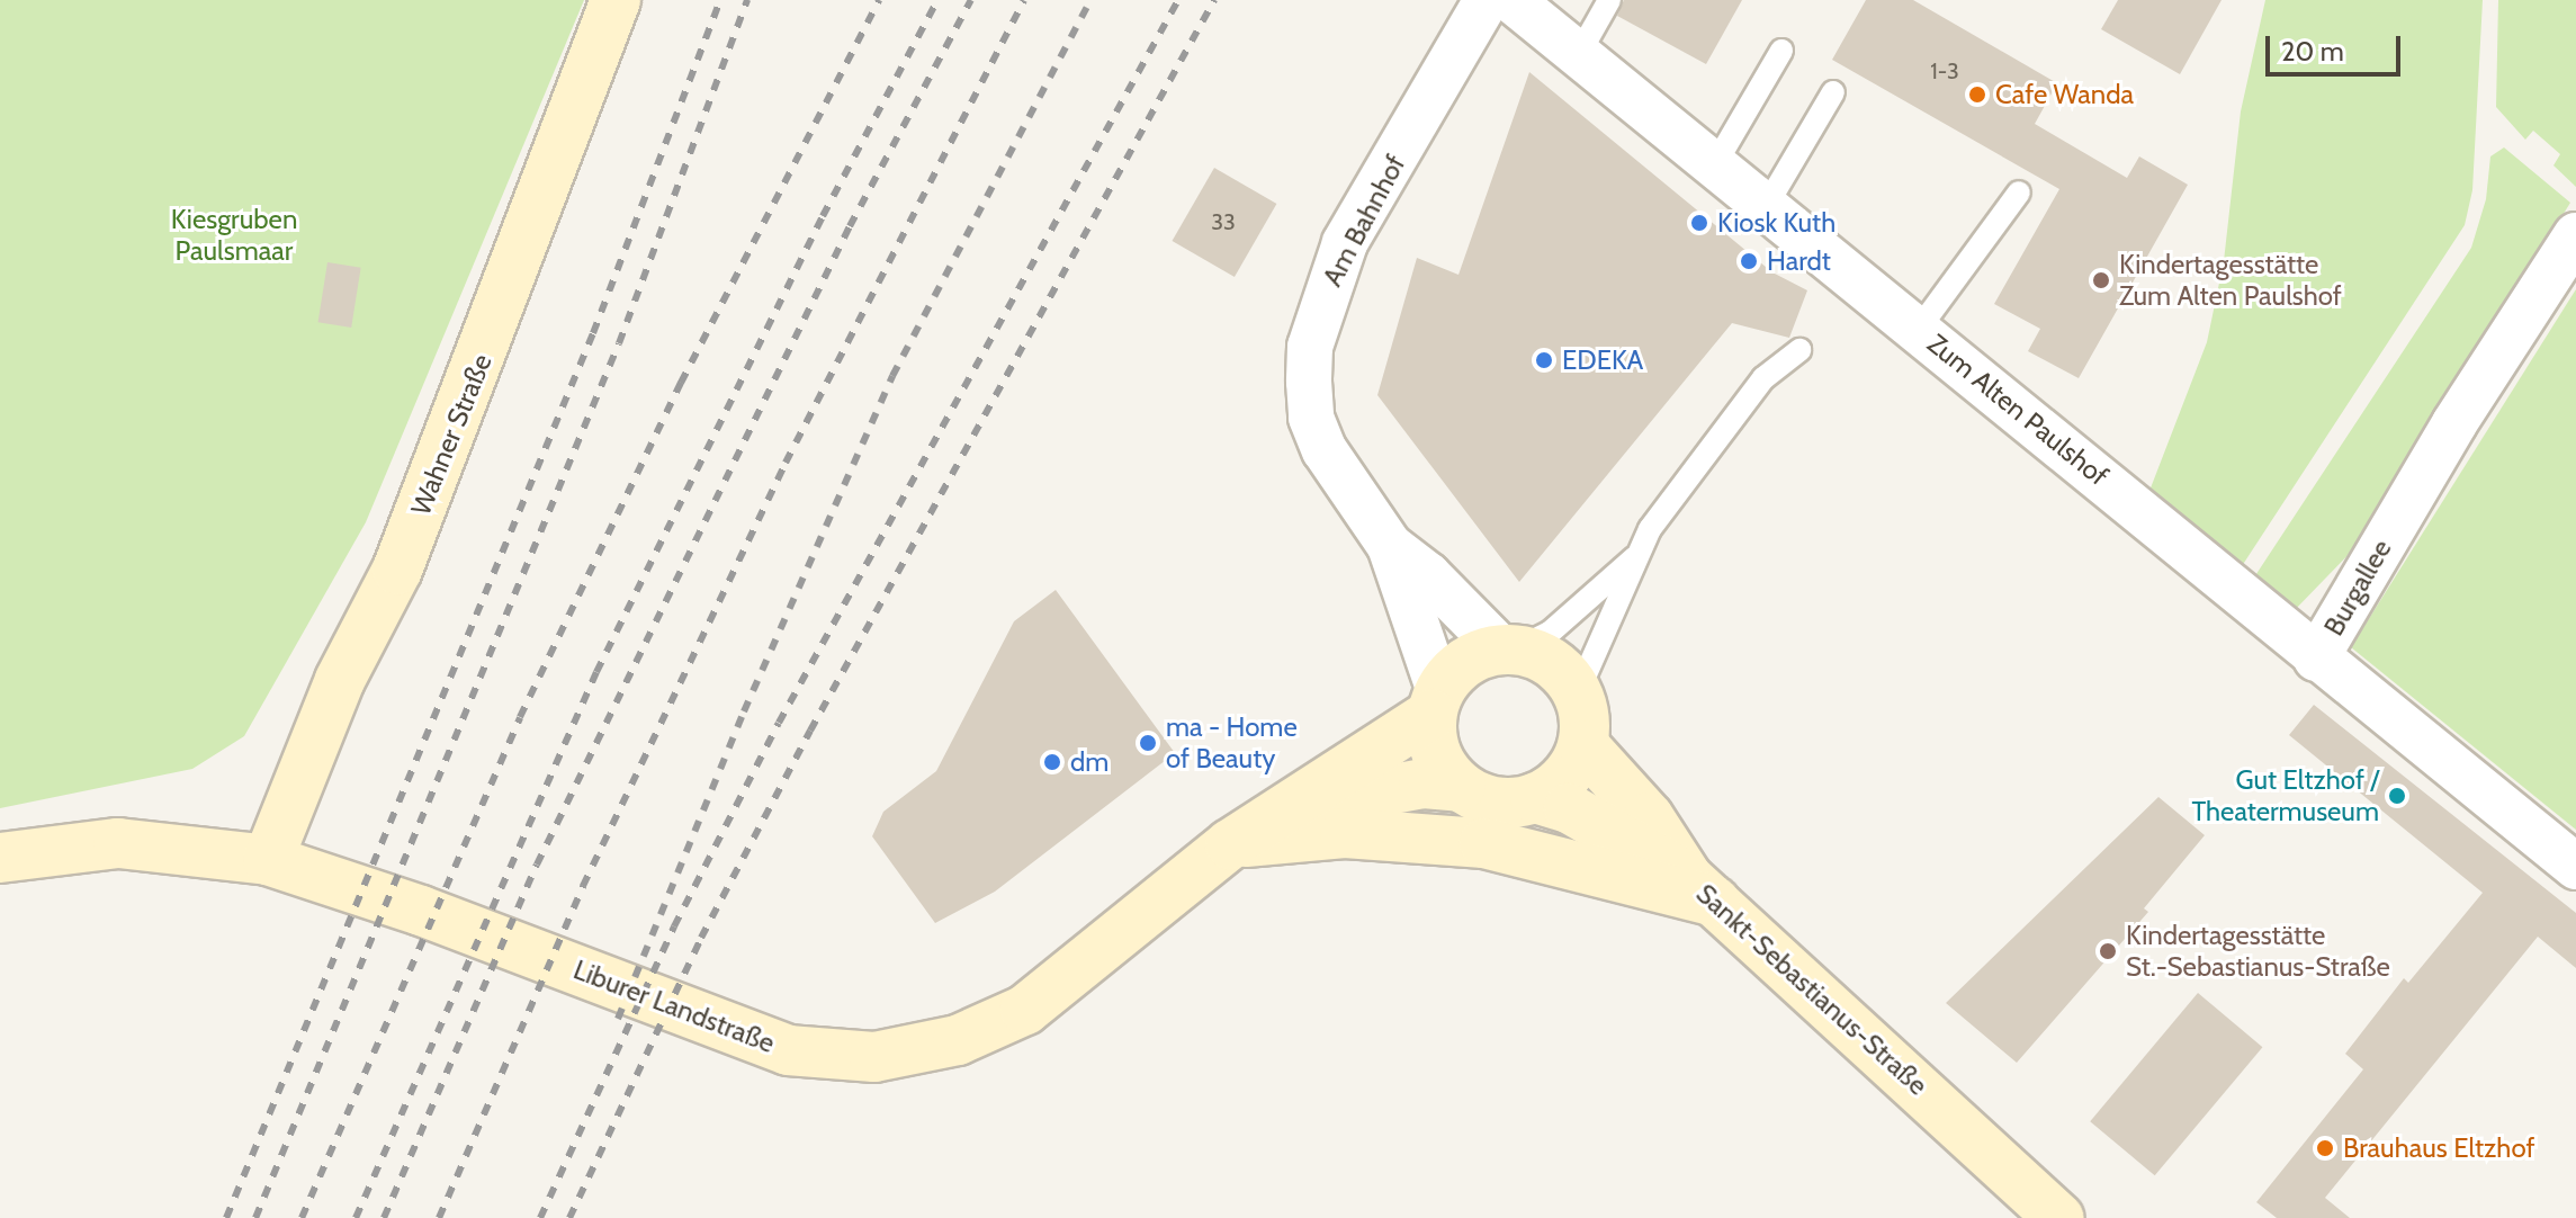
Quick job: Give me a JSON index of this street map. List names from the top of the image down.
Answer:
{
  "streets": {
    "street": [
      "Am Bahnhof",
      "Zum Alten Paulshof",
      "Wahner Straße",
      "Burgallee",
      "Sankt-Sebastianus-Straße",
      "Liburer Landstraße"
    ]
  },
  "crossings": [
    ["Am Bahnhof", "Sankt-Sebastianus-Straße"],
    ["Am Bahnhof", "Liburer Landstraße"],
    ["Zum Alten Paulshof", "Burgallee"],
    ["Wahner Straße", "Liburer Landstraße"],
    ["Sankt-Sebastianus-Straße", "Liburer Landstraße"]
  ],
  "parks": ["Kiesgruben Paulsmaar"],
  "places": [
    "Cafe Wanda",
    "Kiosk Kuth",
    "Hardt",
    "Kindertagesstätte Zum Alten Paulshof",
    "EDEKA",
    "ma - Home of Beauty",
    "dm",
    "Gut Eltzhof / Theatermuseum",
    "Kindertagesstätte St.-Sebastianus-Straße",
    "Brauhaus Eltzhof"
  ],
  "house_numbers": ["1-3", "33"],
  "scale_bar": "20 m"
}
